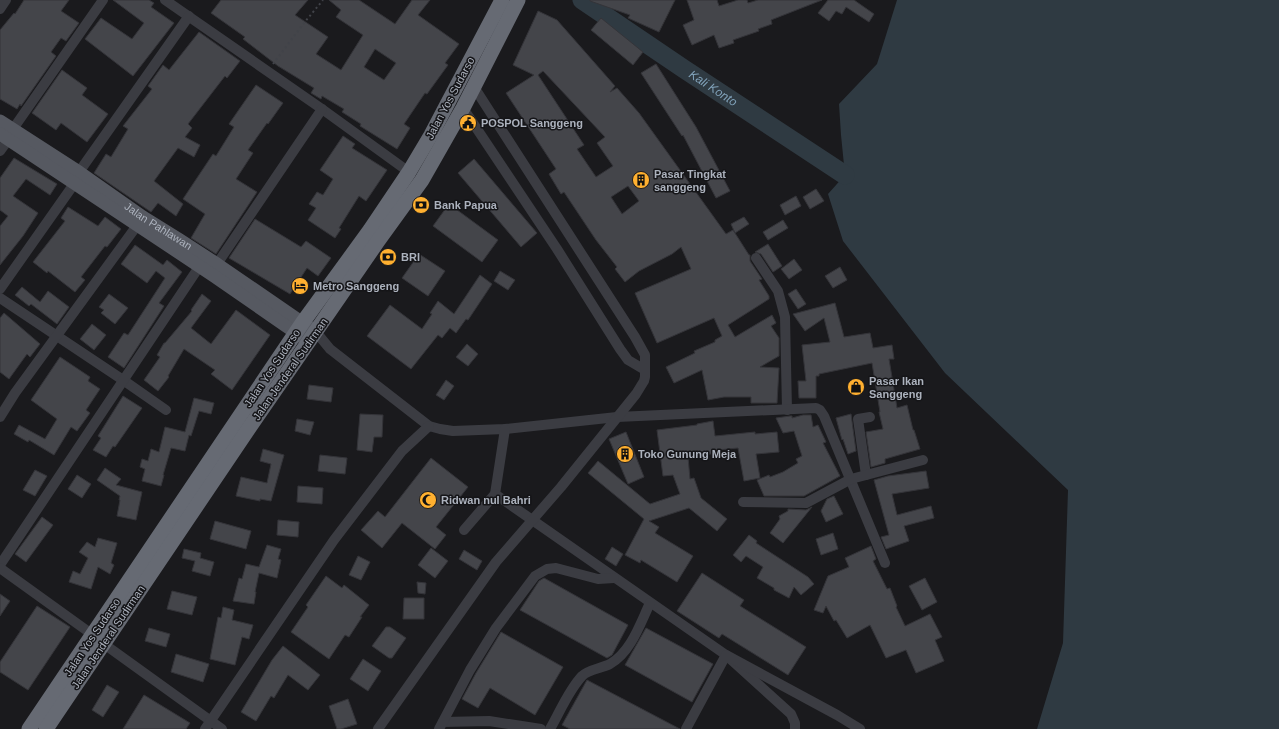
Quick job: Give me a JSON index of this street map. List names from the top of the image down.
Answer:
{
  "streets": {
    "highway": ["Jalan Yos Sudarso", "Jalan Jenderal Sudirman"],
    "main road": ["Jalan Pahlawan"]
  },
  "crossings": [
    ["Jalan Yos Sudarso", "Jalan Pahlawan"],
    ["Jalan Yos Sudarso", "Jalan Jenderal Sudirman"],
    ["Jalan Pahlawan", "Jalan Jenderal Sudirman"]
  ],
  "water": ["Kali Konto"],
  "places": {
    "public building": ["POSPOL Sanggeng"],
    "building": ["Pasar Tingkat sanggeng", "Toko Gunung Meja"],
    "bank": ["Bank Papua", "BRI"],
    "hotel": ["Metro Sanggeng"],
    "shop": ["Pasar Ikan Sanggeng"],
    "mosque": ["Ridwan nul Bahri"]
  }
}
